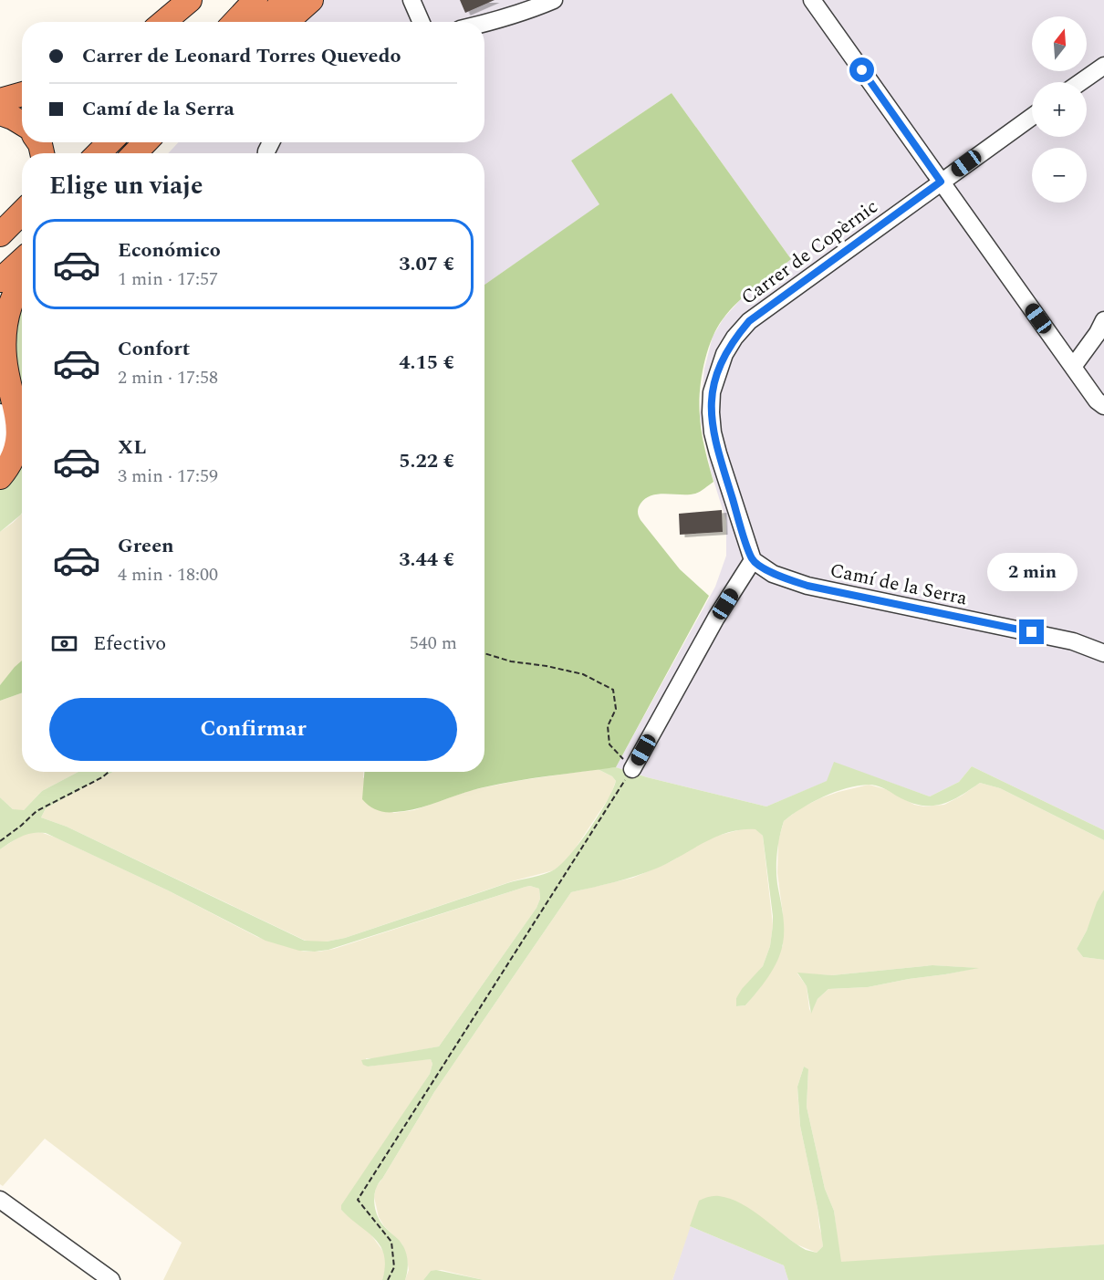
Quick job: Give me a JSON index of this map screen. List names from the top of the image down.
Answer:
{
  "streets": {
    "street": ["Carrer de Copèrnic", "Camí de la Serra"]
  },
  "crossings": [
    ["Carrer de Copèrnic", "Camí de la Serra"]
  ],
  "north": "top",
  "page": {
    "map_buttons": ["+", "−"],
    "banner": ["Carrer de Leonard Torres Quevedo", "Camí de la Serra"],
    "heading": "Elige un viaje",
    "list": [
      {
        "name": "Económico",
        "note": "1 min · 17:57",
        "value": "3.07 €"
      },
      {
        "name": "Confort",
        "note": "2 min · 17:58",
        "value": "4.15 €"
      },
      {
        "name": "XL",
        "note": "3 min · 17:59",
        "value": "5.22 €"
      },
      {
        "name": "Green",
        "note": "4 min · 18:00",
        "value": "3.44 €"
      }
    ],
    "bubble": "2 min",
    "pay": ["Efectivo", "540 m"],
    "buttons": "Confirmar"
  }
}
